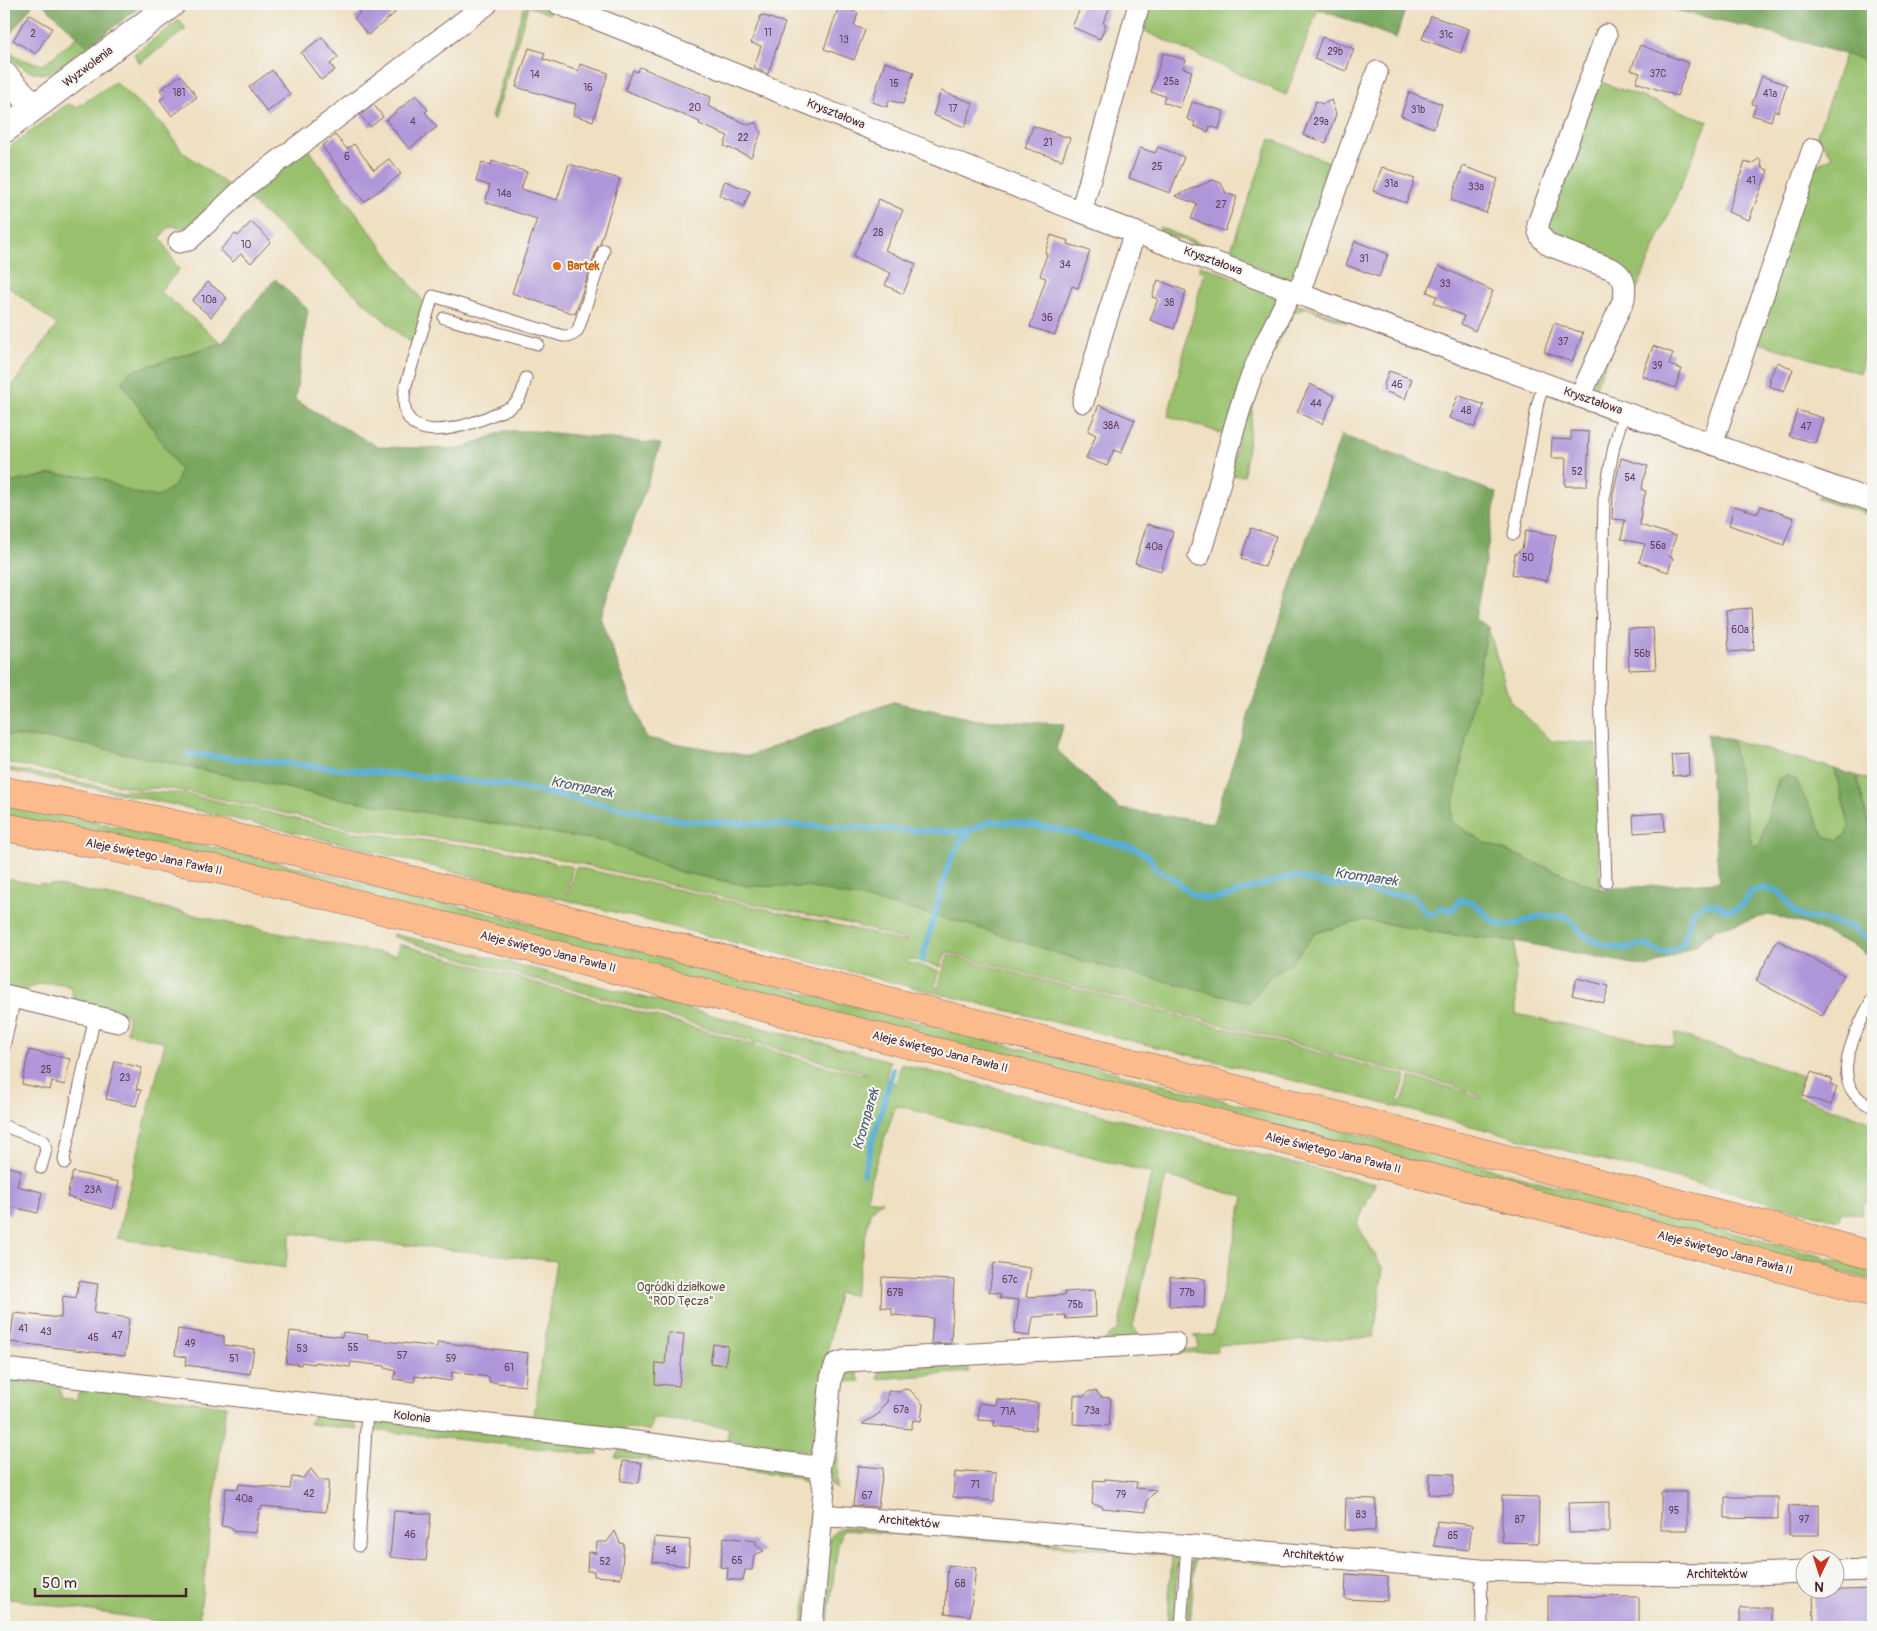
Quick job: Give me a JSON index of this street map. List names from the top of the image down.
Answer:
{
  "streets": {
    "highway": ["Aleje świętego Jana Pawła II"],
    "street": [
      "Wyzwolenia",
      "Kryształowa",
      "Kolonia",
      "Architektów"
    ]
  },
  "water": ["Kromparek"],
  "parks": ["Ogródki działkowe \"ROD Tęcza\""],
  "places": ["Bartek"],
  "house_numbers": [
    "11",
    "2",
    "31c",
    "13",
    "29b",
    "37C",
    "14",
    "25a",
    "15",
    "16",
    "181",
    "41a",
    "20",
    "17",
    "31b",
    "4",
    "29a",
    "22",
    "21",
    "6",
    "25",
    "41",
    "31a",
    "33a",
    "14a",
    "27",
    "28",
    "10",
    "31",
    "34",
    "33",
    "10a",
    "38",
    "36",
    "37",
    "39",
    "46",
    "44",
    "48",
    "38A",
    "47",
    "52",
    "54",
    "56a",
    "40a",
    "50",
    "60a",
    "56b",
    "25",
    "23",
    "23A",
    "67c",
    "67B",
    "77b",
    "75b",
    "41",
    "43",
    "47",
    "45",
    "49",
    "55",
    "53",
    "57",
    "51",
    "59",
    "61",
    "67a",
    "73a",
    "71A",
    "71",
    "42",
    "79",
    "67",
    "40a",
    "95",
    "83",
    "87",
    "97",
    "46",
    "85",
    "54",
    "65",
    "52",
    "68"
  ],
  "scale_bar": "50 m",
  "north": "bottom"
}
